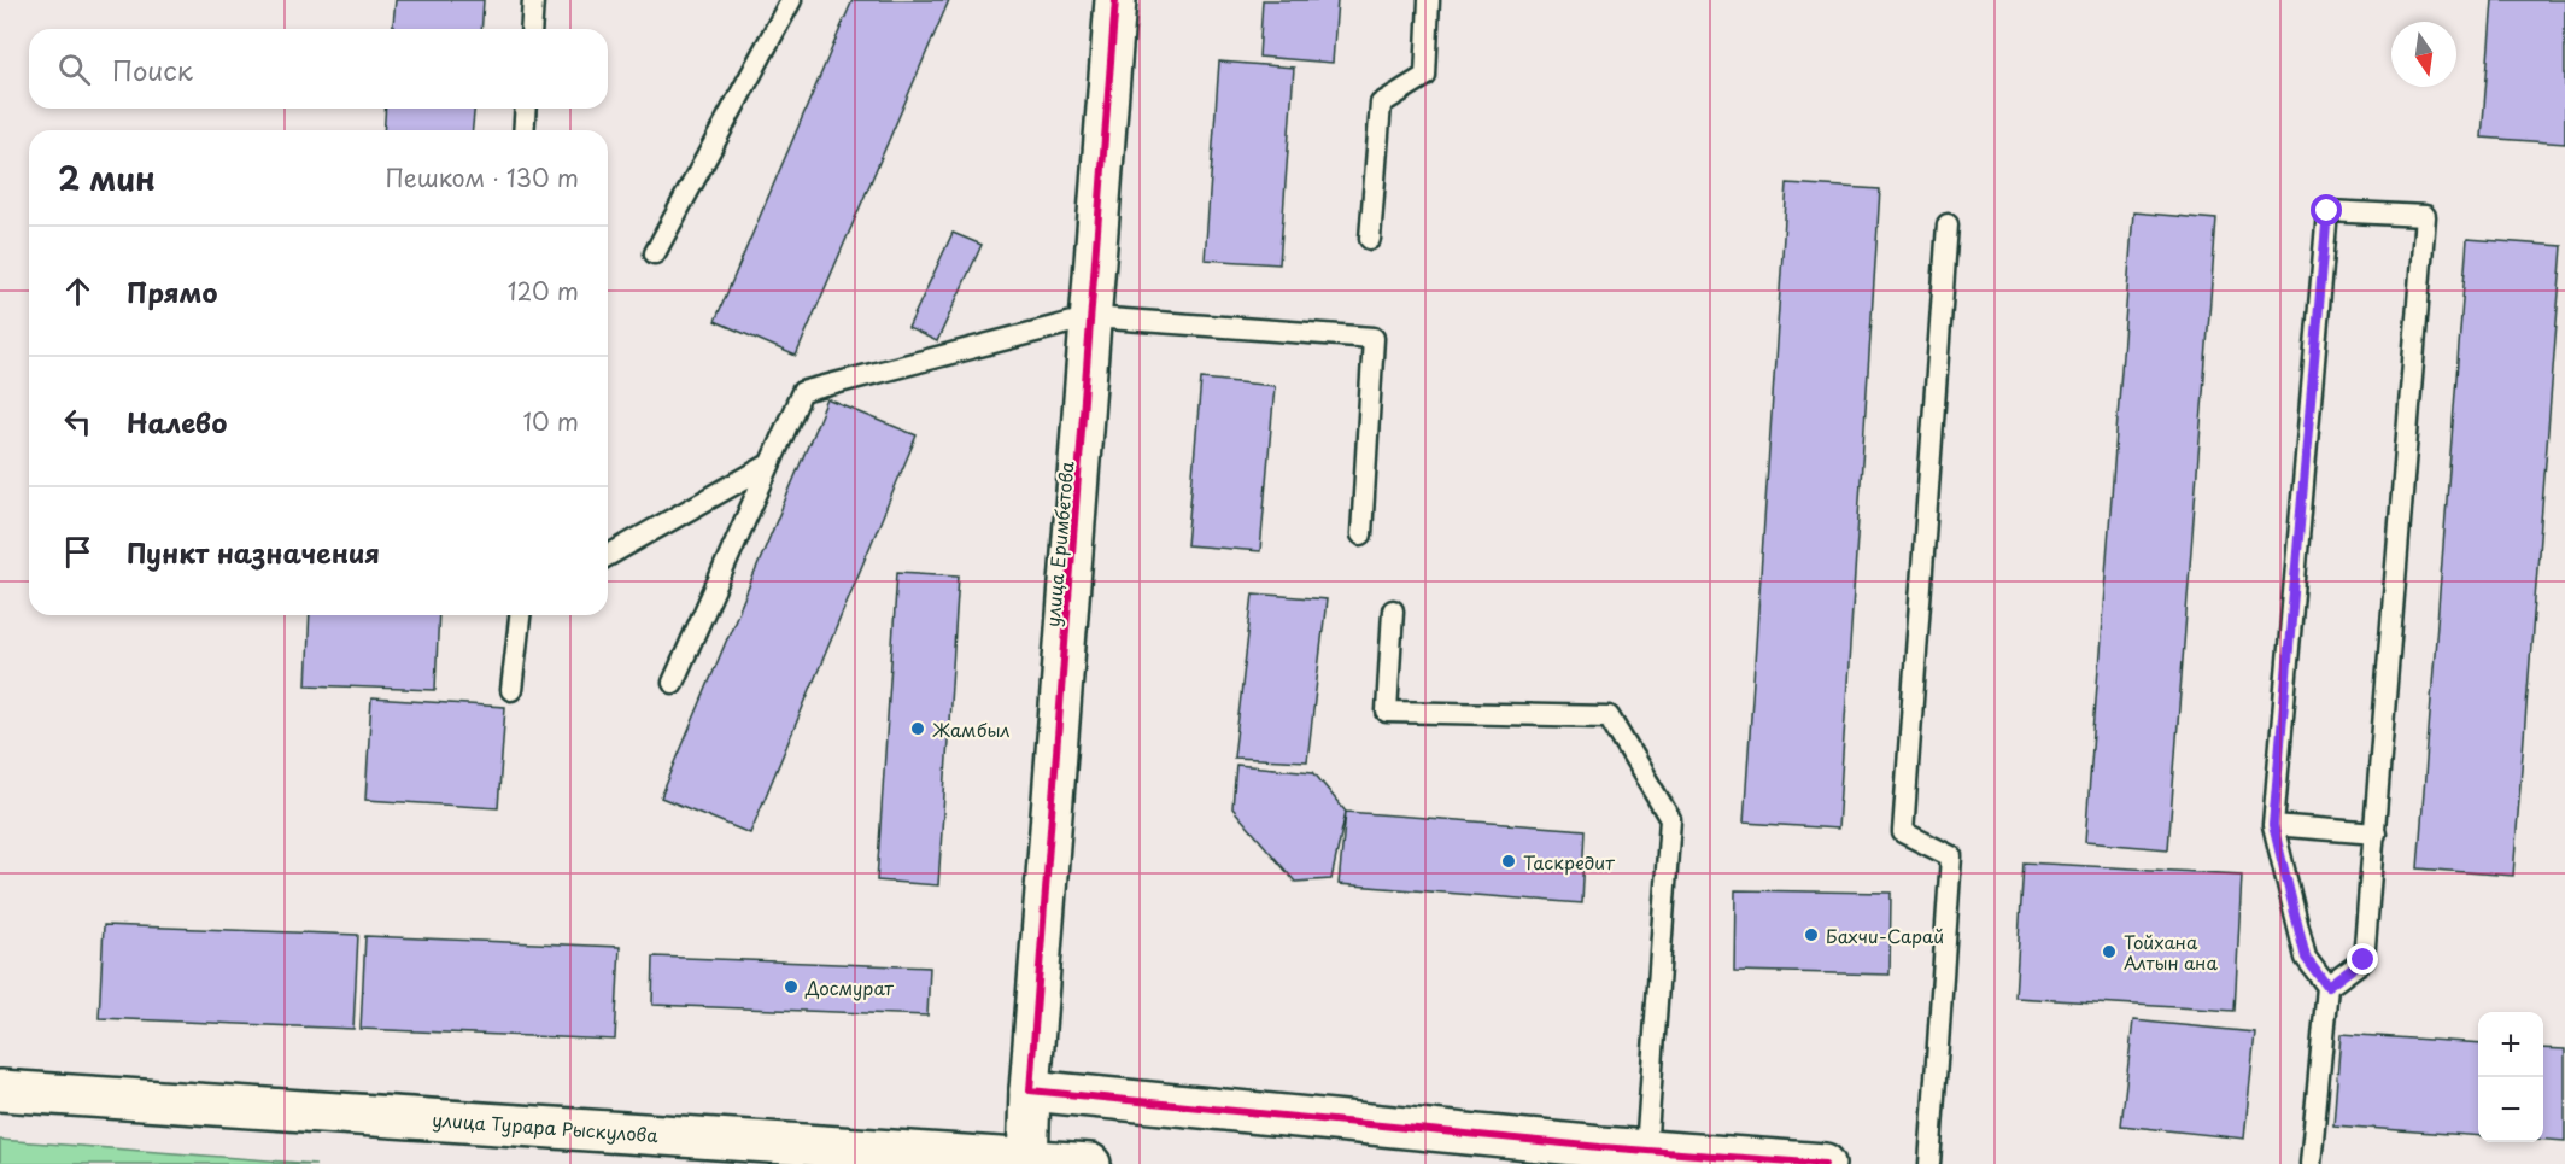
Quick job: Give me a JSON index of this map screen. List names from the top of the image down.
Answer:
{
  "streets": {
    "street": ["улица Еримбетова", "улица Турара Рыскулова"]
  },
  "crossings": [
    ["улица Еримбетова", "улица Турара Рыскулова"]
  ],
  "places": [
    "Жамбыл",
    "Таскредит",
    "Бахчи-Сарай",
    "Тойхана Алтын ана",
    "Досмурат"
  ],
  "north": "bottom",
  "page": {
    "search": "Поиск",
    "heading": ["2 мин", "Пешком · 130 m"],
    "list": [
      ["Прямо", "120 m"],
      ["Налево", "10 m"],
      "Пункт назначения"
    ],
    "map_buttons": ["+", "−"]
  }
}
